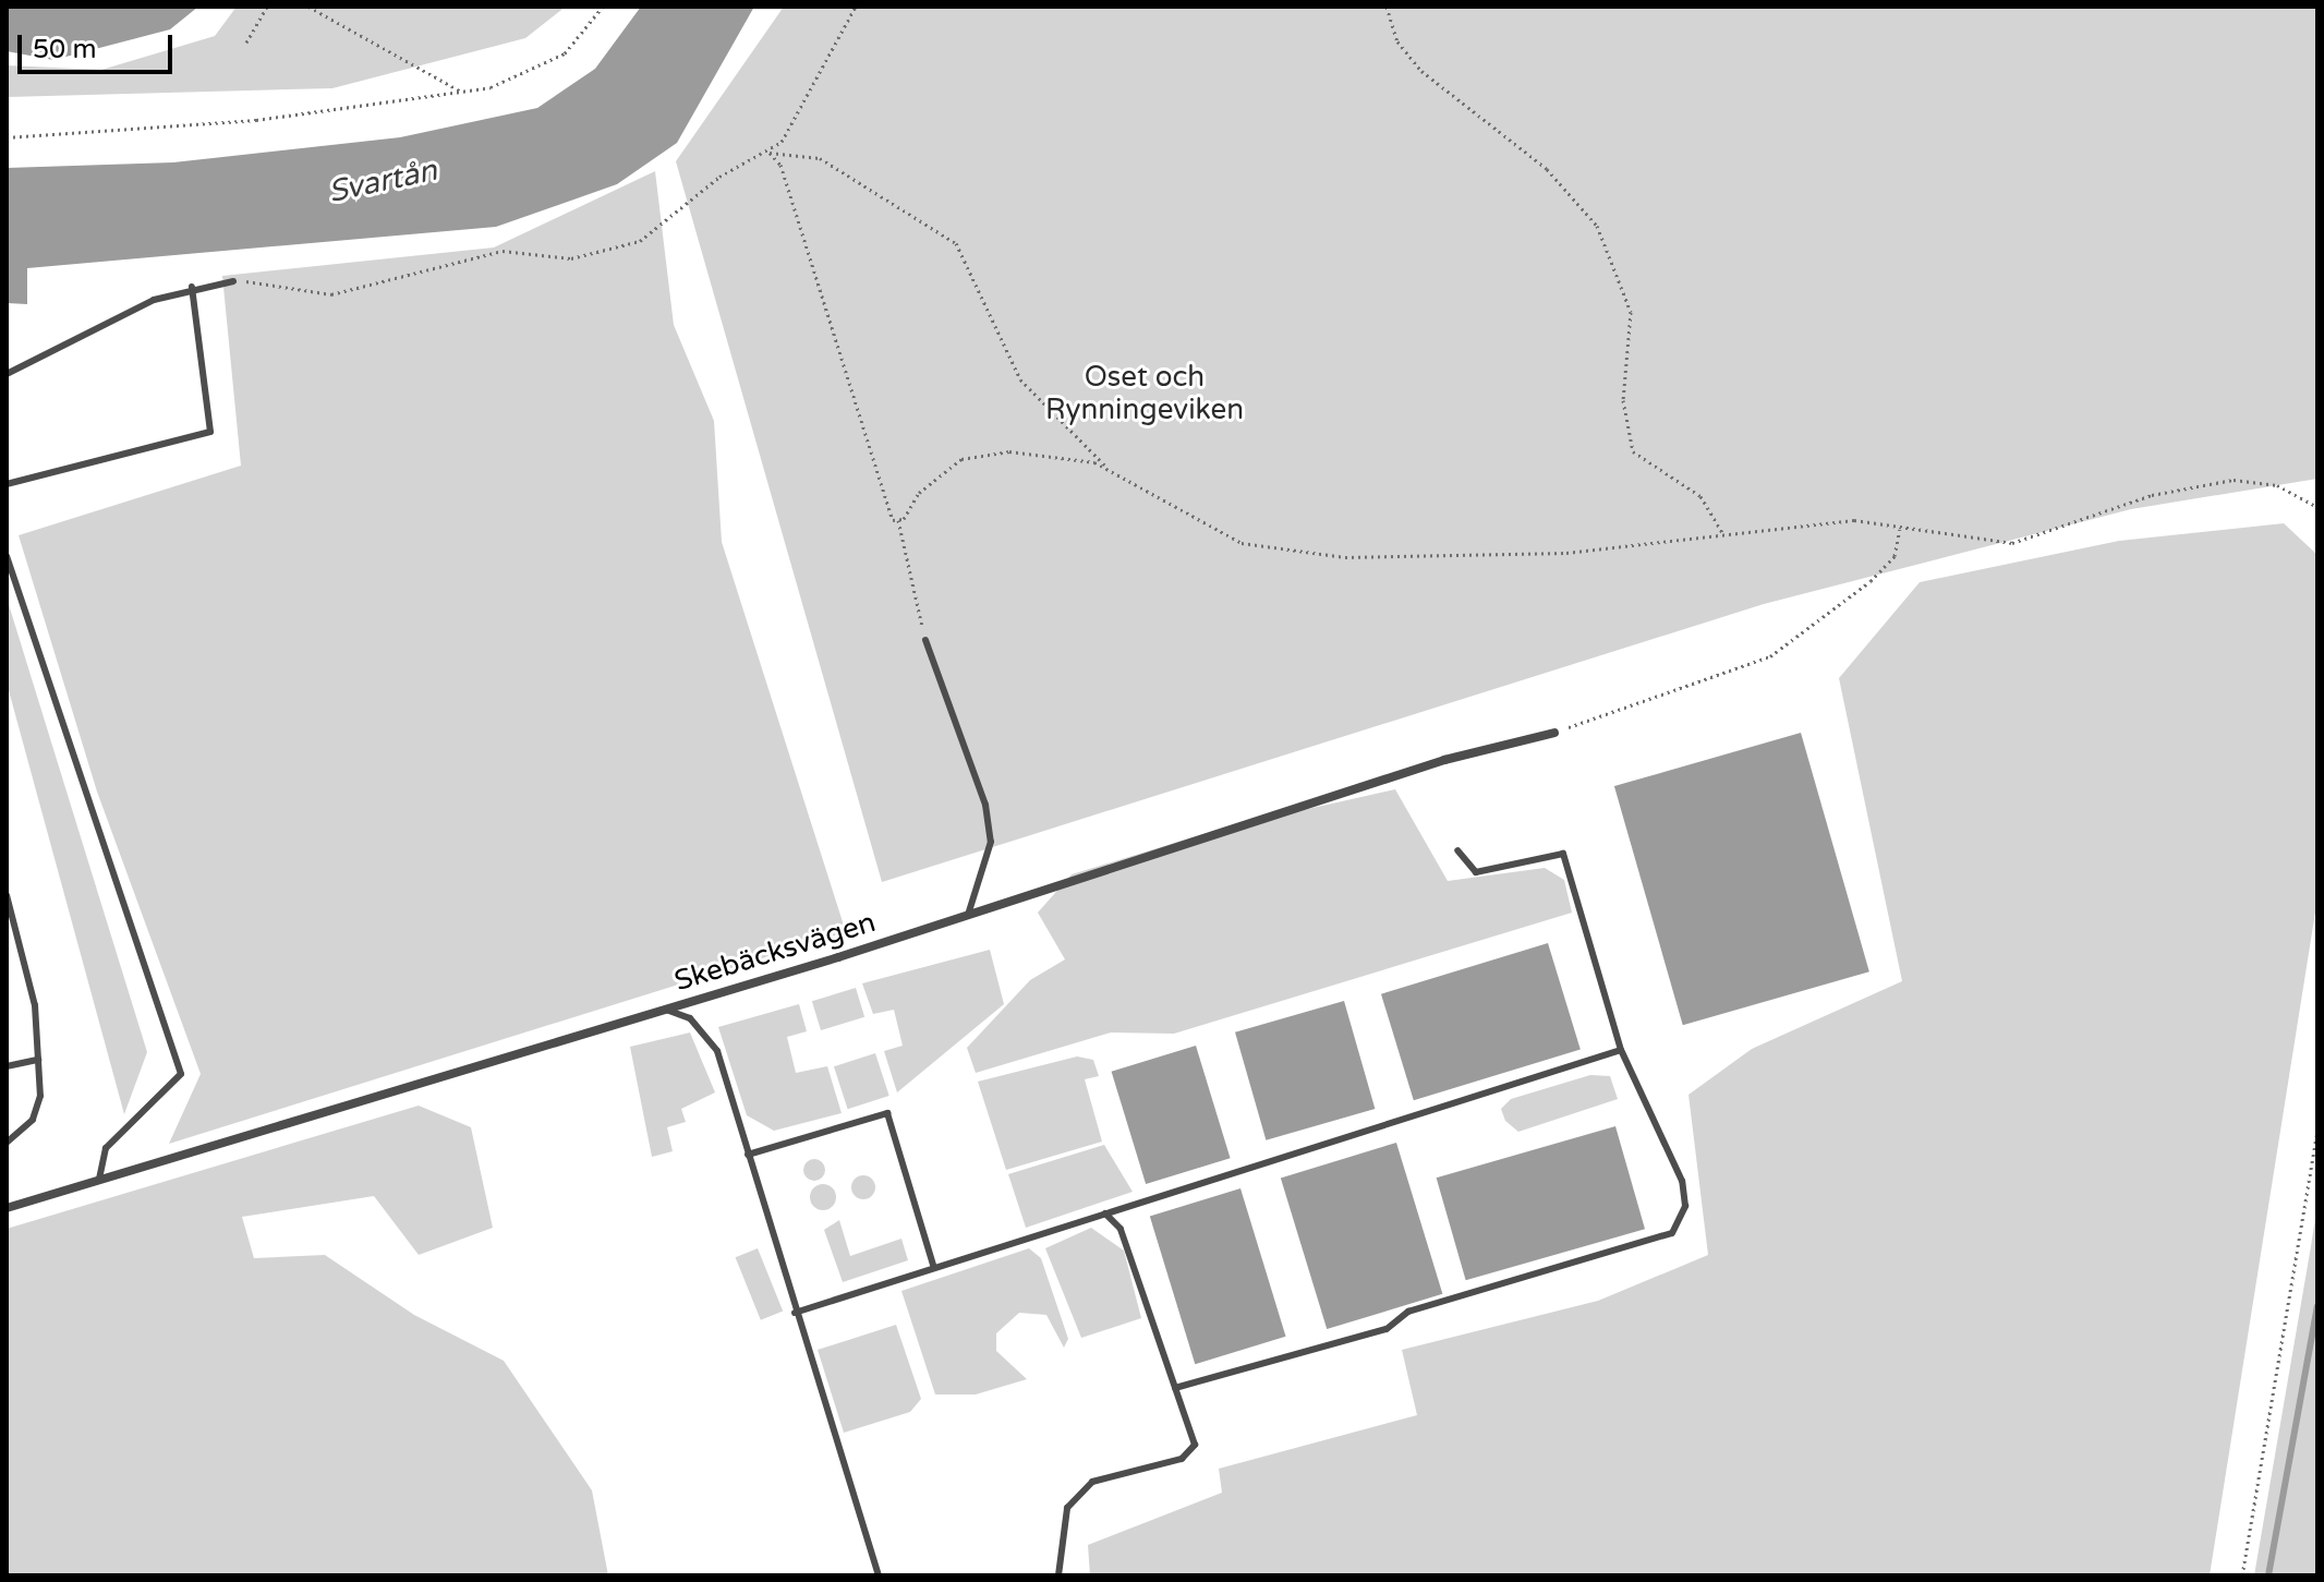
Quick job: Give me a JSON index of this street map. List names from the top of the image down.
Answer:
{
  "streets": {
    "street": ["Skebäcksvägen"]
  },
  "water": ["Svartån"],
  "parks": ["Oset och Rynningeviken"],
  "scale_bar": "50 m"
}
